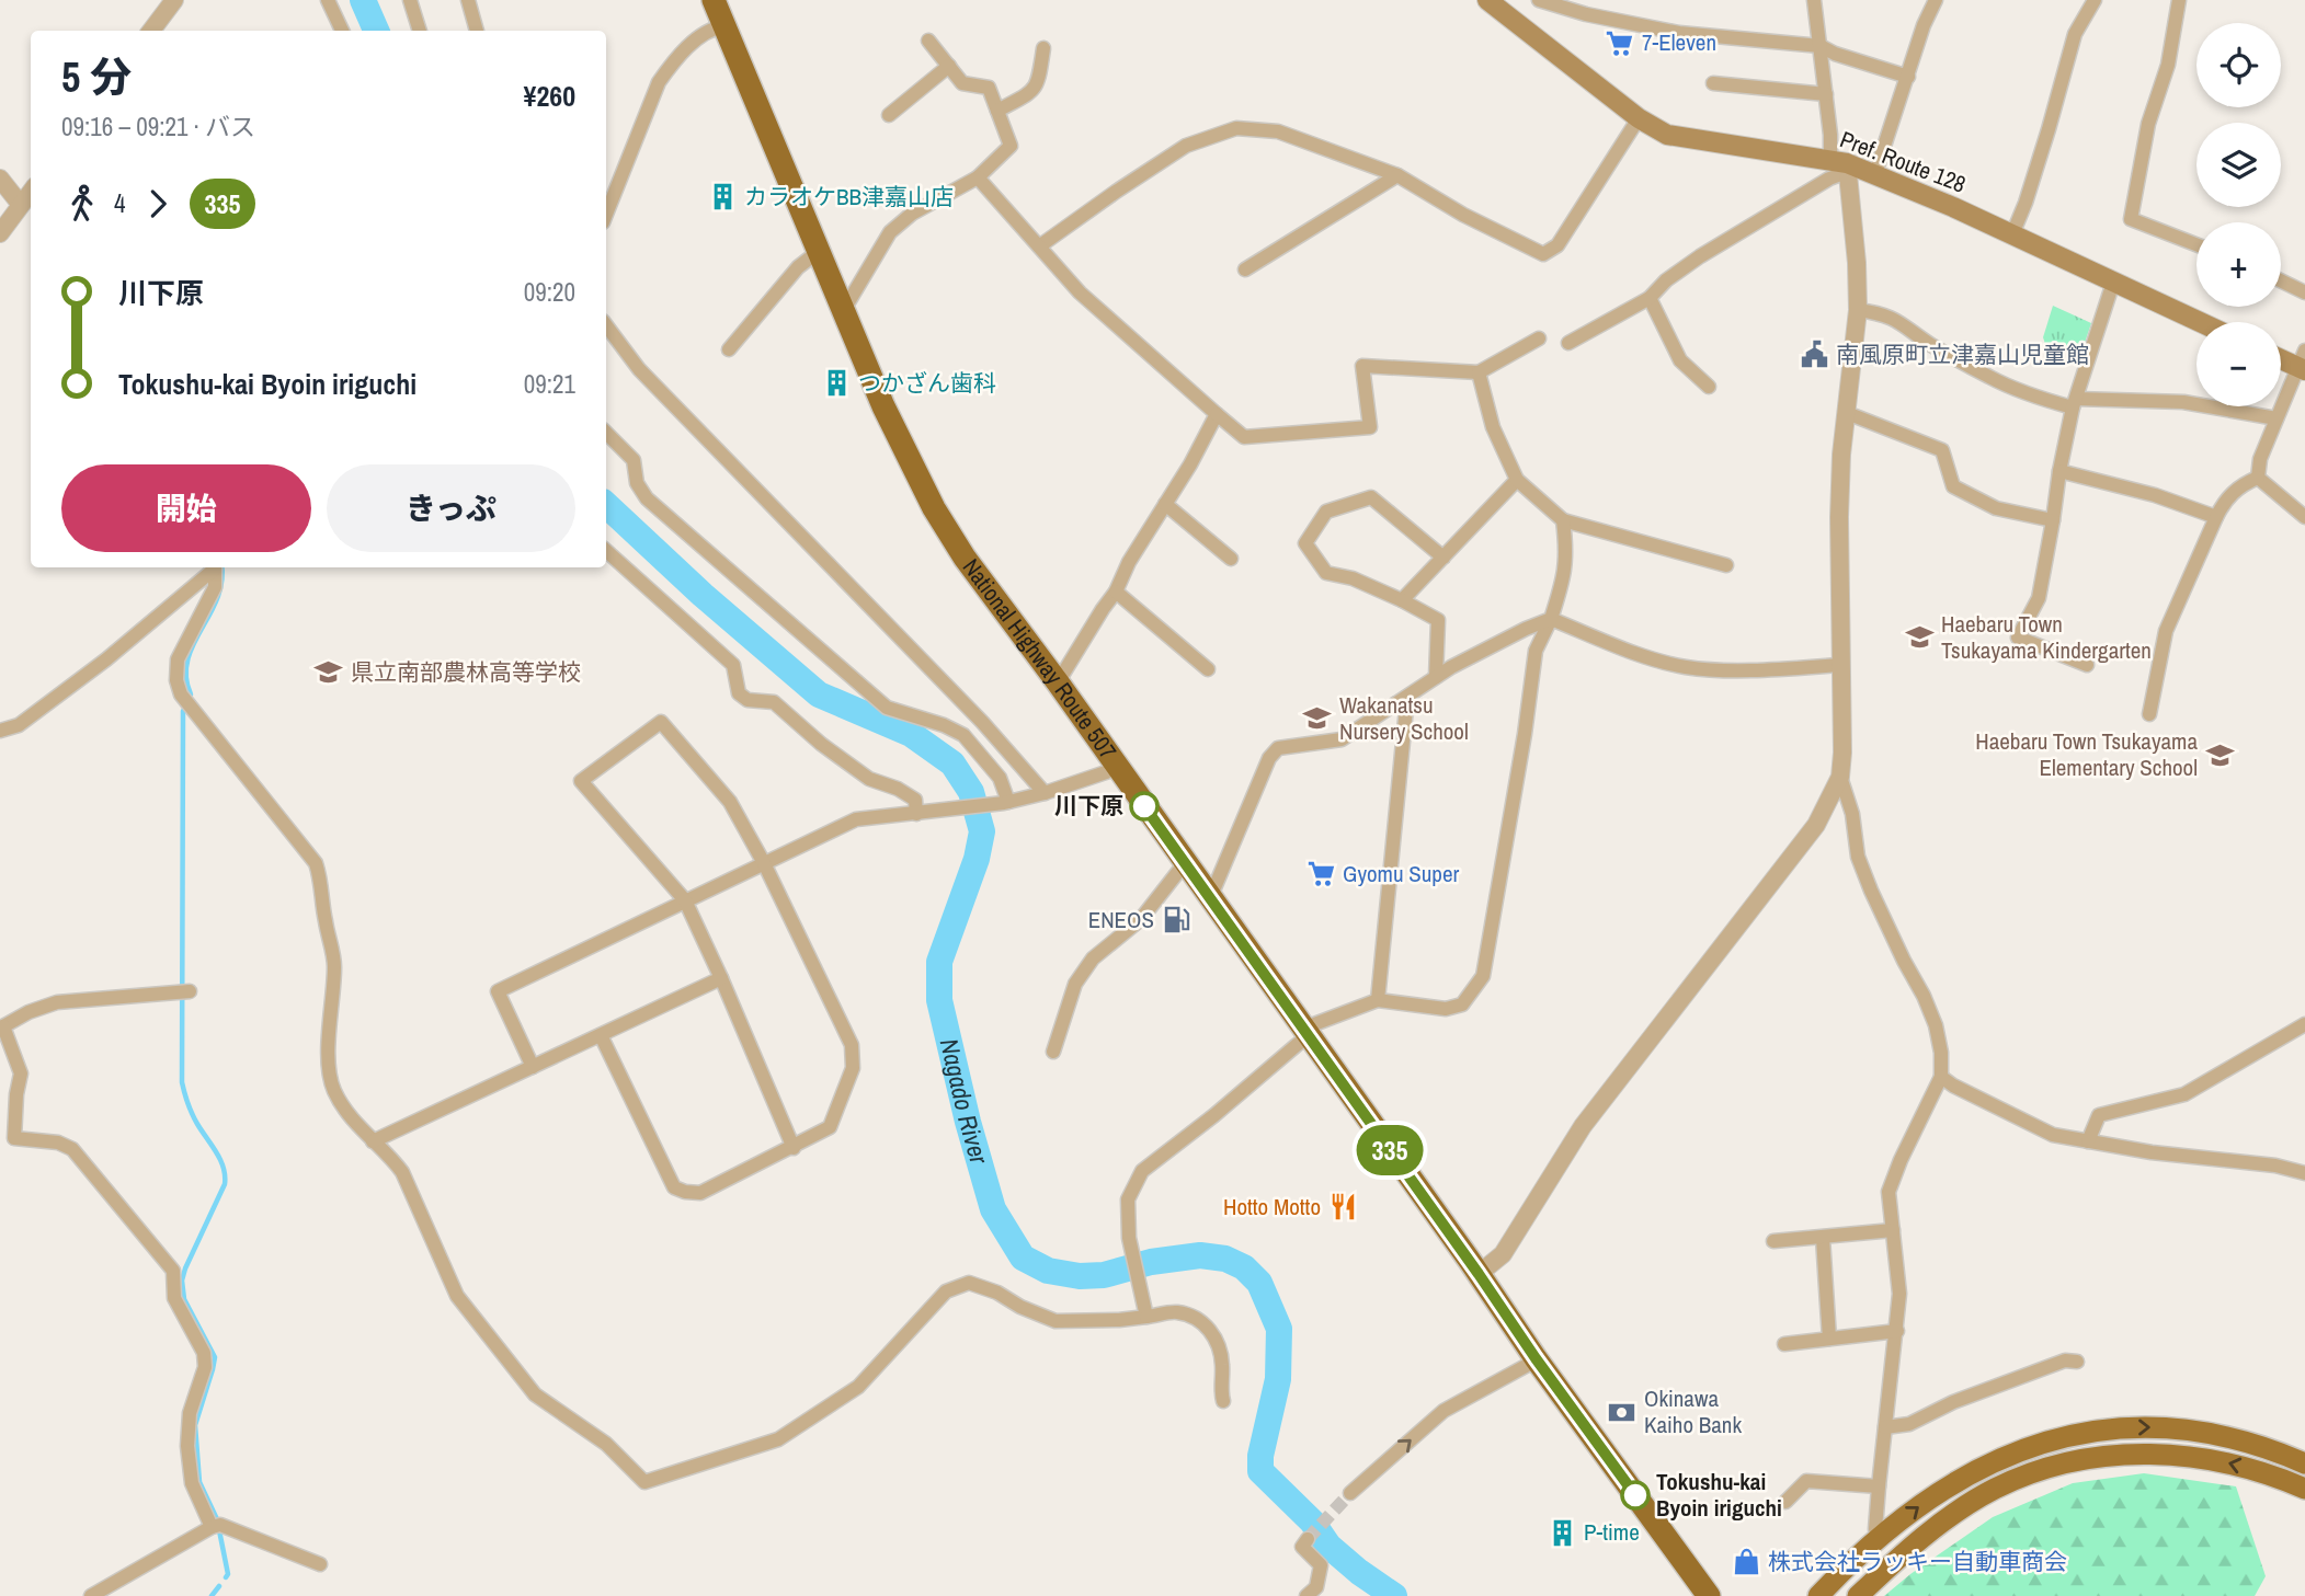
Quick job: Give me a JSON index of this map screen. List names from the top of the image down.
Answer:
{
  "streets": {
    "highway": ["National Highway Route 507"],
    "main road": ["Pref. Route 128"]
  },
  "water": ["Nagado River"],
  "places": {
    "supermarket": ["7-Eleven", "Gyomu Super"],
    "building": ["カラオケBB津嘉山店", "つかざん歯科", "P-time"],
    "public building": ["南風原町立津嘉山児童館"],
    "school or university": [
      "Haebaru Town Tsukayama Kindergarten",
      "県立南部農林高等学校",
      "Wakanatsu Nursery School",
      "Haebaru Town Tsukayama Elementary School"
    ],
    "other": ["川下原", "Tokushu-kai Byoin iriguchi"],
    "fuel station": ["ENEOS"],
    "restaurant": ["Hotto Motto"],
    "bank": ["Okinawa Kaiho Bank"],
    "shop": ["株式会社ラッキー自動車商会"]
  },
  "lines": ["bus line 335"],
  "page": {
    "on_map": "335",
    "map_buttons": ["+", "−"],
    "heading": ["5 分", "09:16 – 09:21 · バス", "¥260"],
    "legs": ["4", "335"],
    "list": [
      {
        "name": "川下原",
        "value": "09:20"
      },
      {
        "name": "Tokushu-kai Byoin iriguchi",
        "value": "09:21"
      }
    ],
    "buttons": ["開始", "きっぷ"]
  }
}
